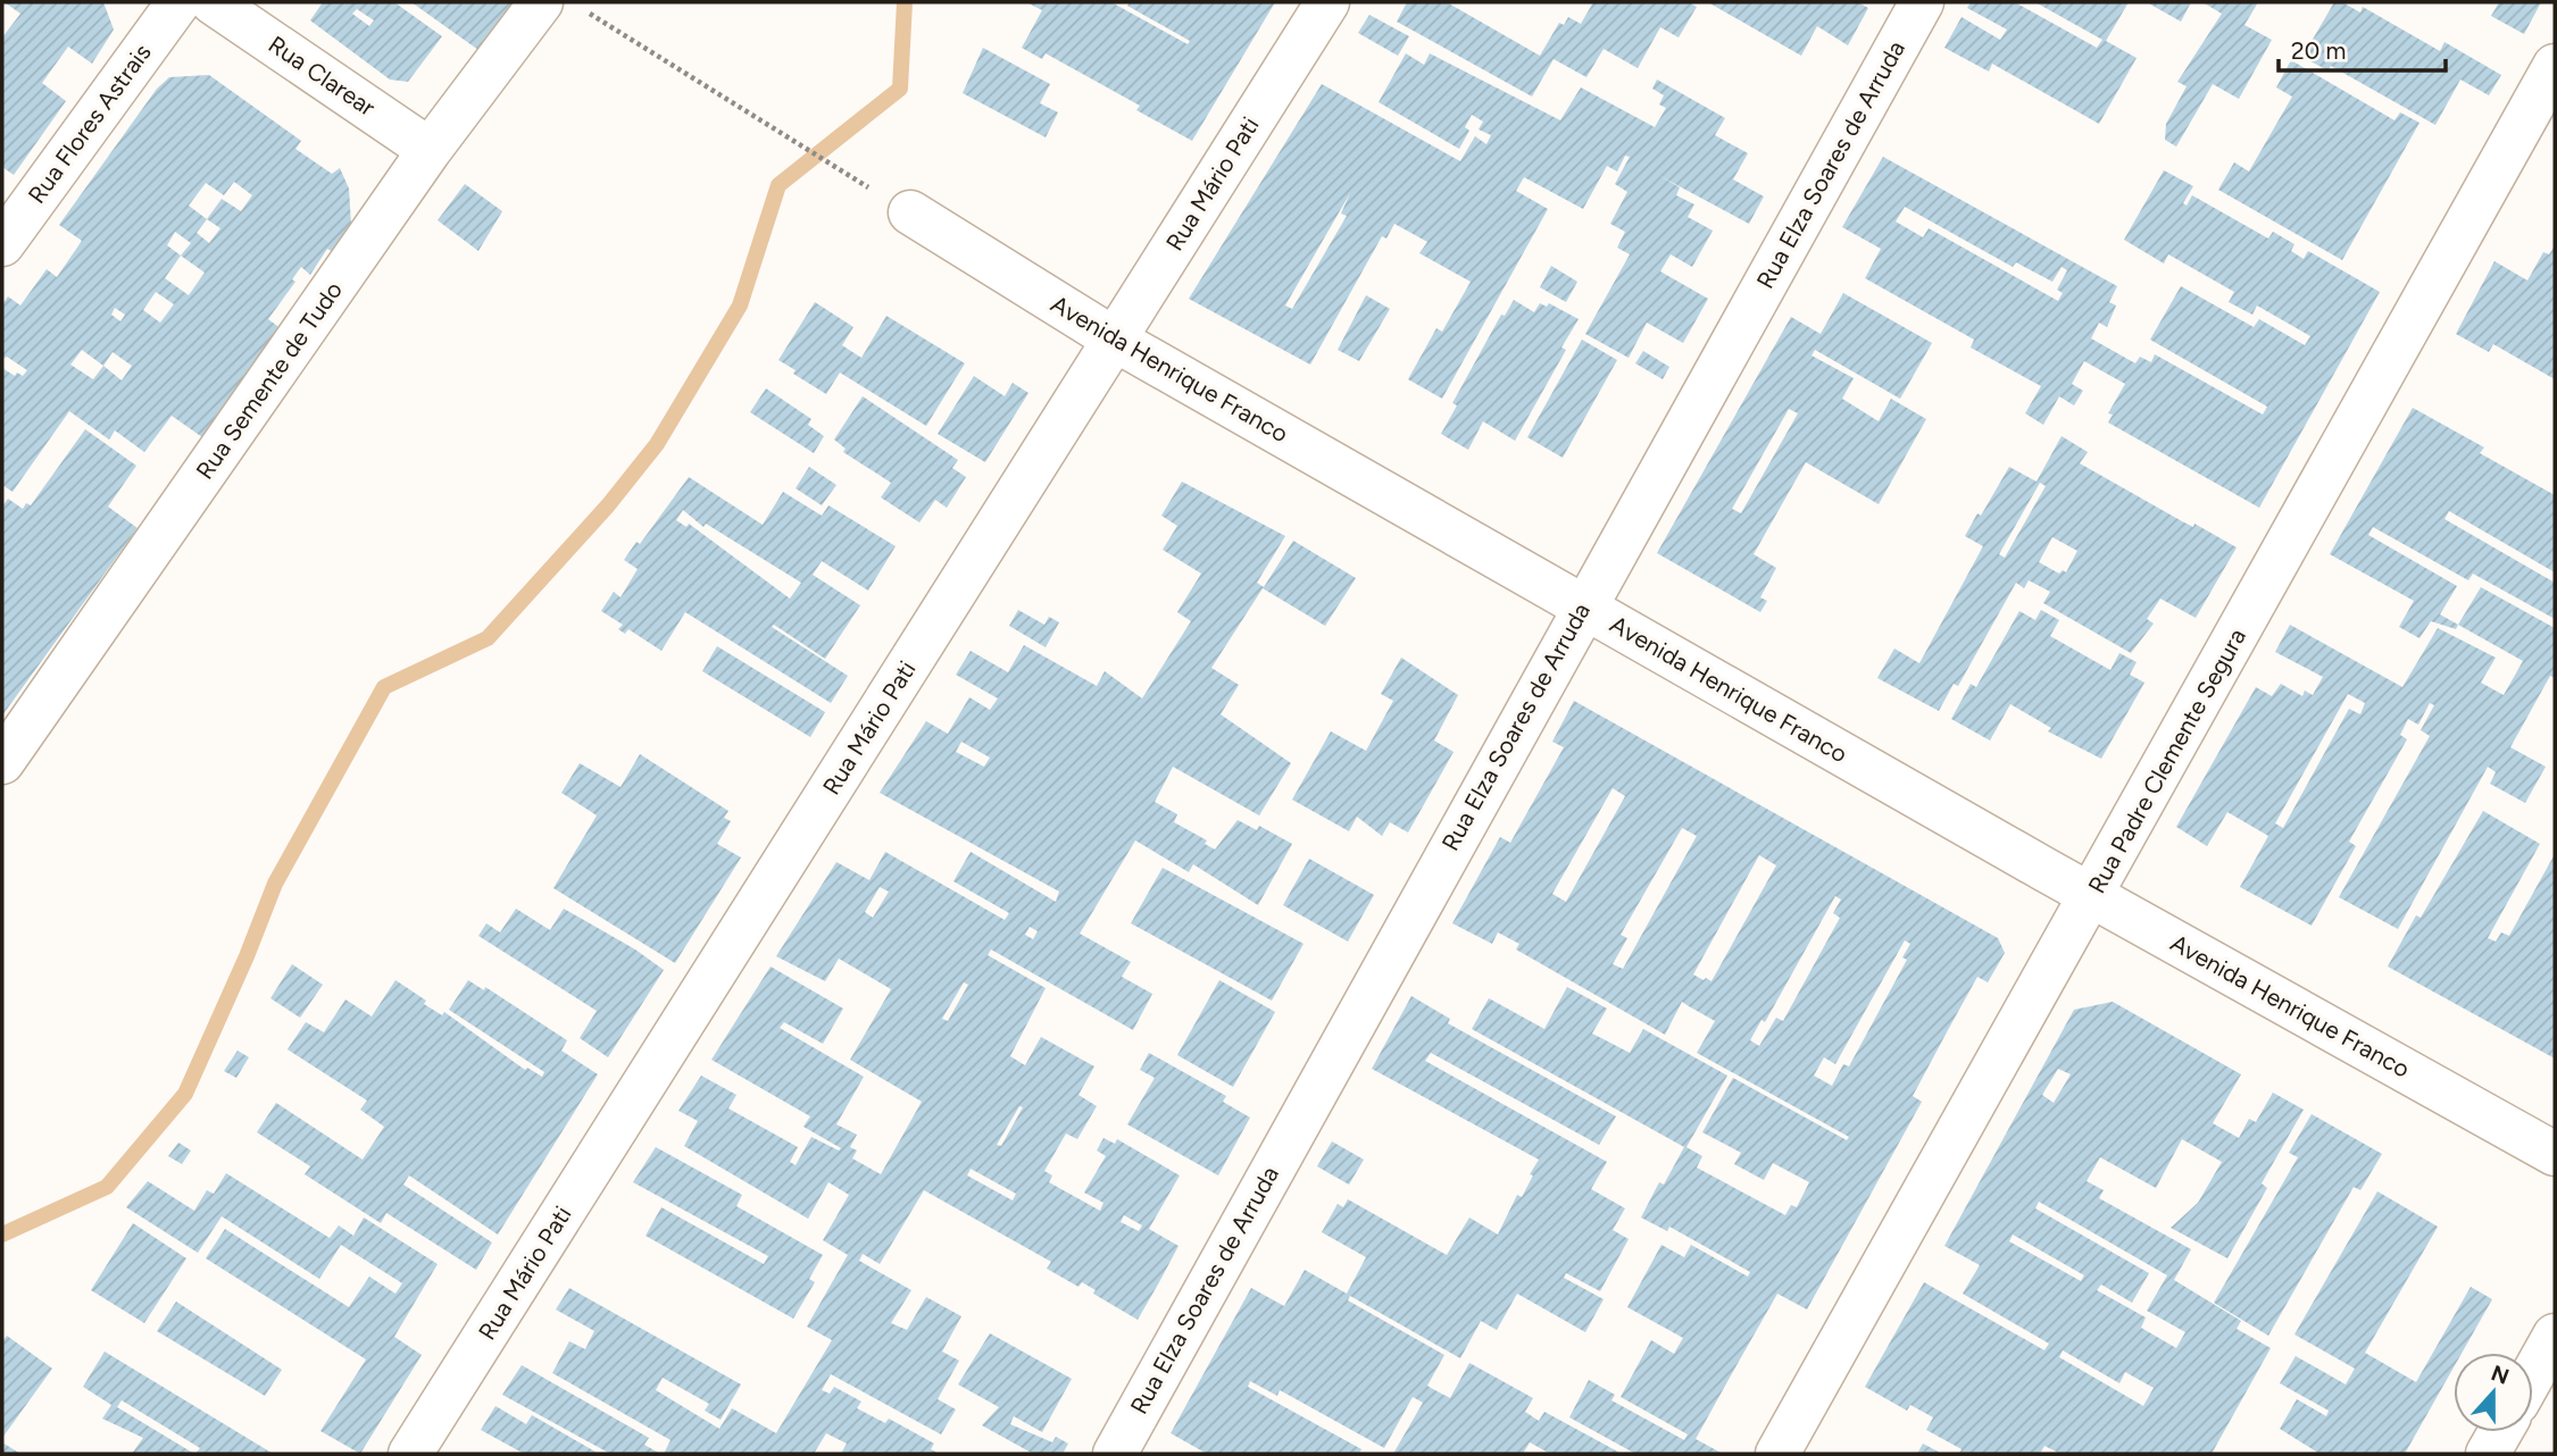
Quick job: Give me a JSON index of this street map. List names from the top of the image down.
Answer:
{
  "streets": {
    "street": [
      "Rua Clarear",
      "Rua Flores Astrais",
      "Rua Elza Soares de Arruda",
      "Rua Mário Pati",
      "Avenida Henrique Franco",
      "Rua Semente de Tudo",
      "Rua Padre Clemente Segura"
    ]
  },
  "crossings": [
    ["Rua Clarear", "Rua Semente de Tudo"],
    ["Rua Elza Soares de Arruda", "Avenida Henrique Franco"],
    ["Rua Mário Pati", "Avenida Henrique Franco"],
    ["Avenida Henrique Franco", "Rua Padre Clemente Segura"]
  ],
  "scale_bar": "20 m",
  "north": "top"
}
